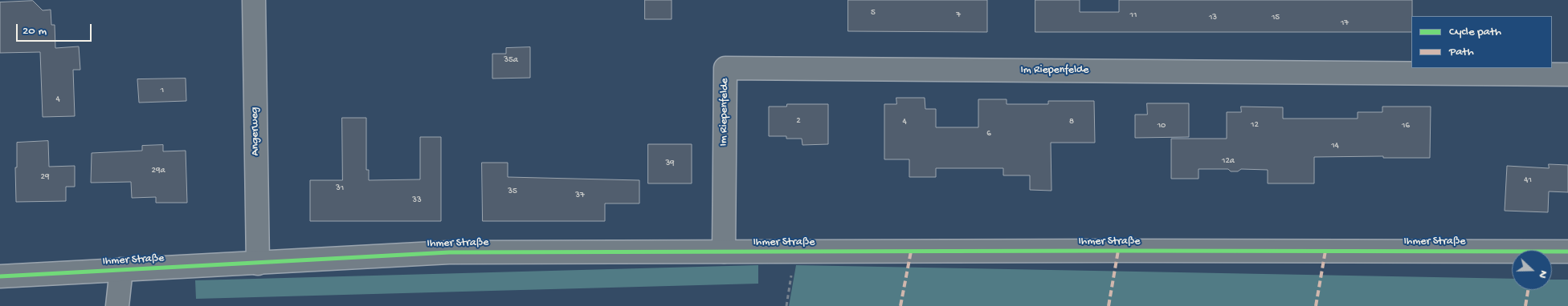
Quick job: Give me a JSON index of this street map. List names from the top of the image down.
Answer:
{
  "streets": {
    "street": ["Im Riepenfelde", "Angerweg", "Ihmer Straße"]
  },
  "crossings": [
    ["Im Riepenfelde", "Ihmer Straße"],
    ["Angerweg", "Ihmer Straße"]
  ],
  "house_numbers": [
    "5",
    "7",
    "11",
    "13",
    "15",
    "17",
    "35a",
    "1",
    "4",
    "2",
    "4",
    "8",
    "12",
    "10",
    "16",
    "6",
    "14",
    "12a",
    "39",
    "29a",
    "29",
    "41",
    "31",
    "35",
    "37",
    "33"
  ],
  "legend": ["Cycle path", "Path"],
  "scale_bar": "20 m",
  "north": "right"
}
